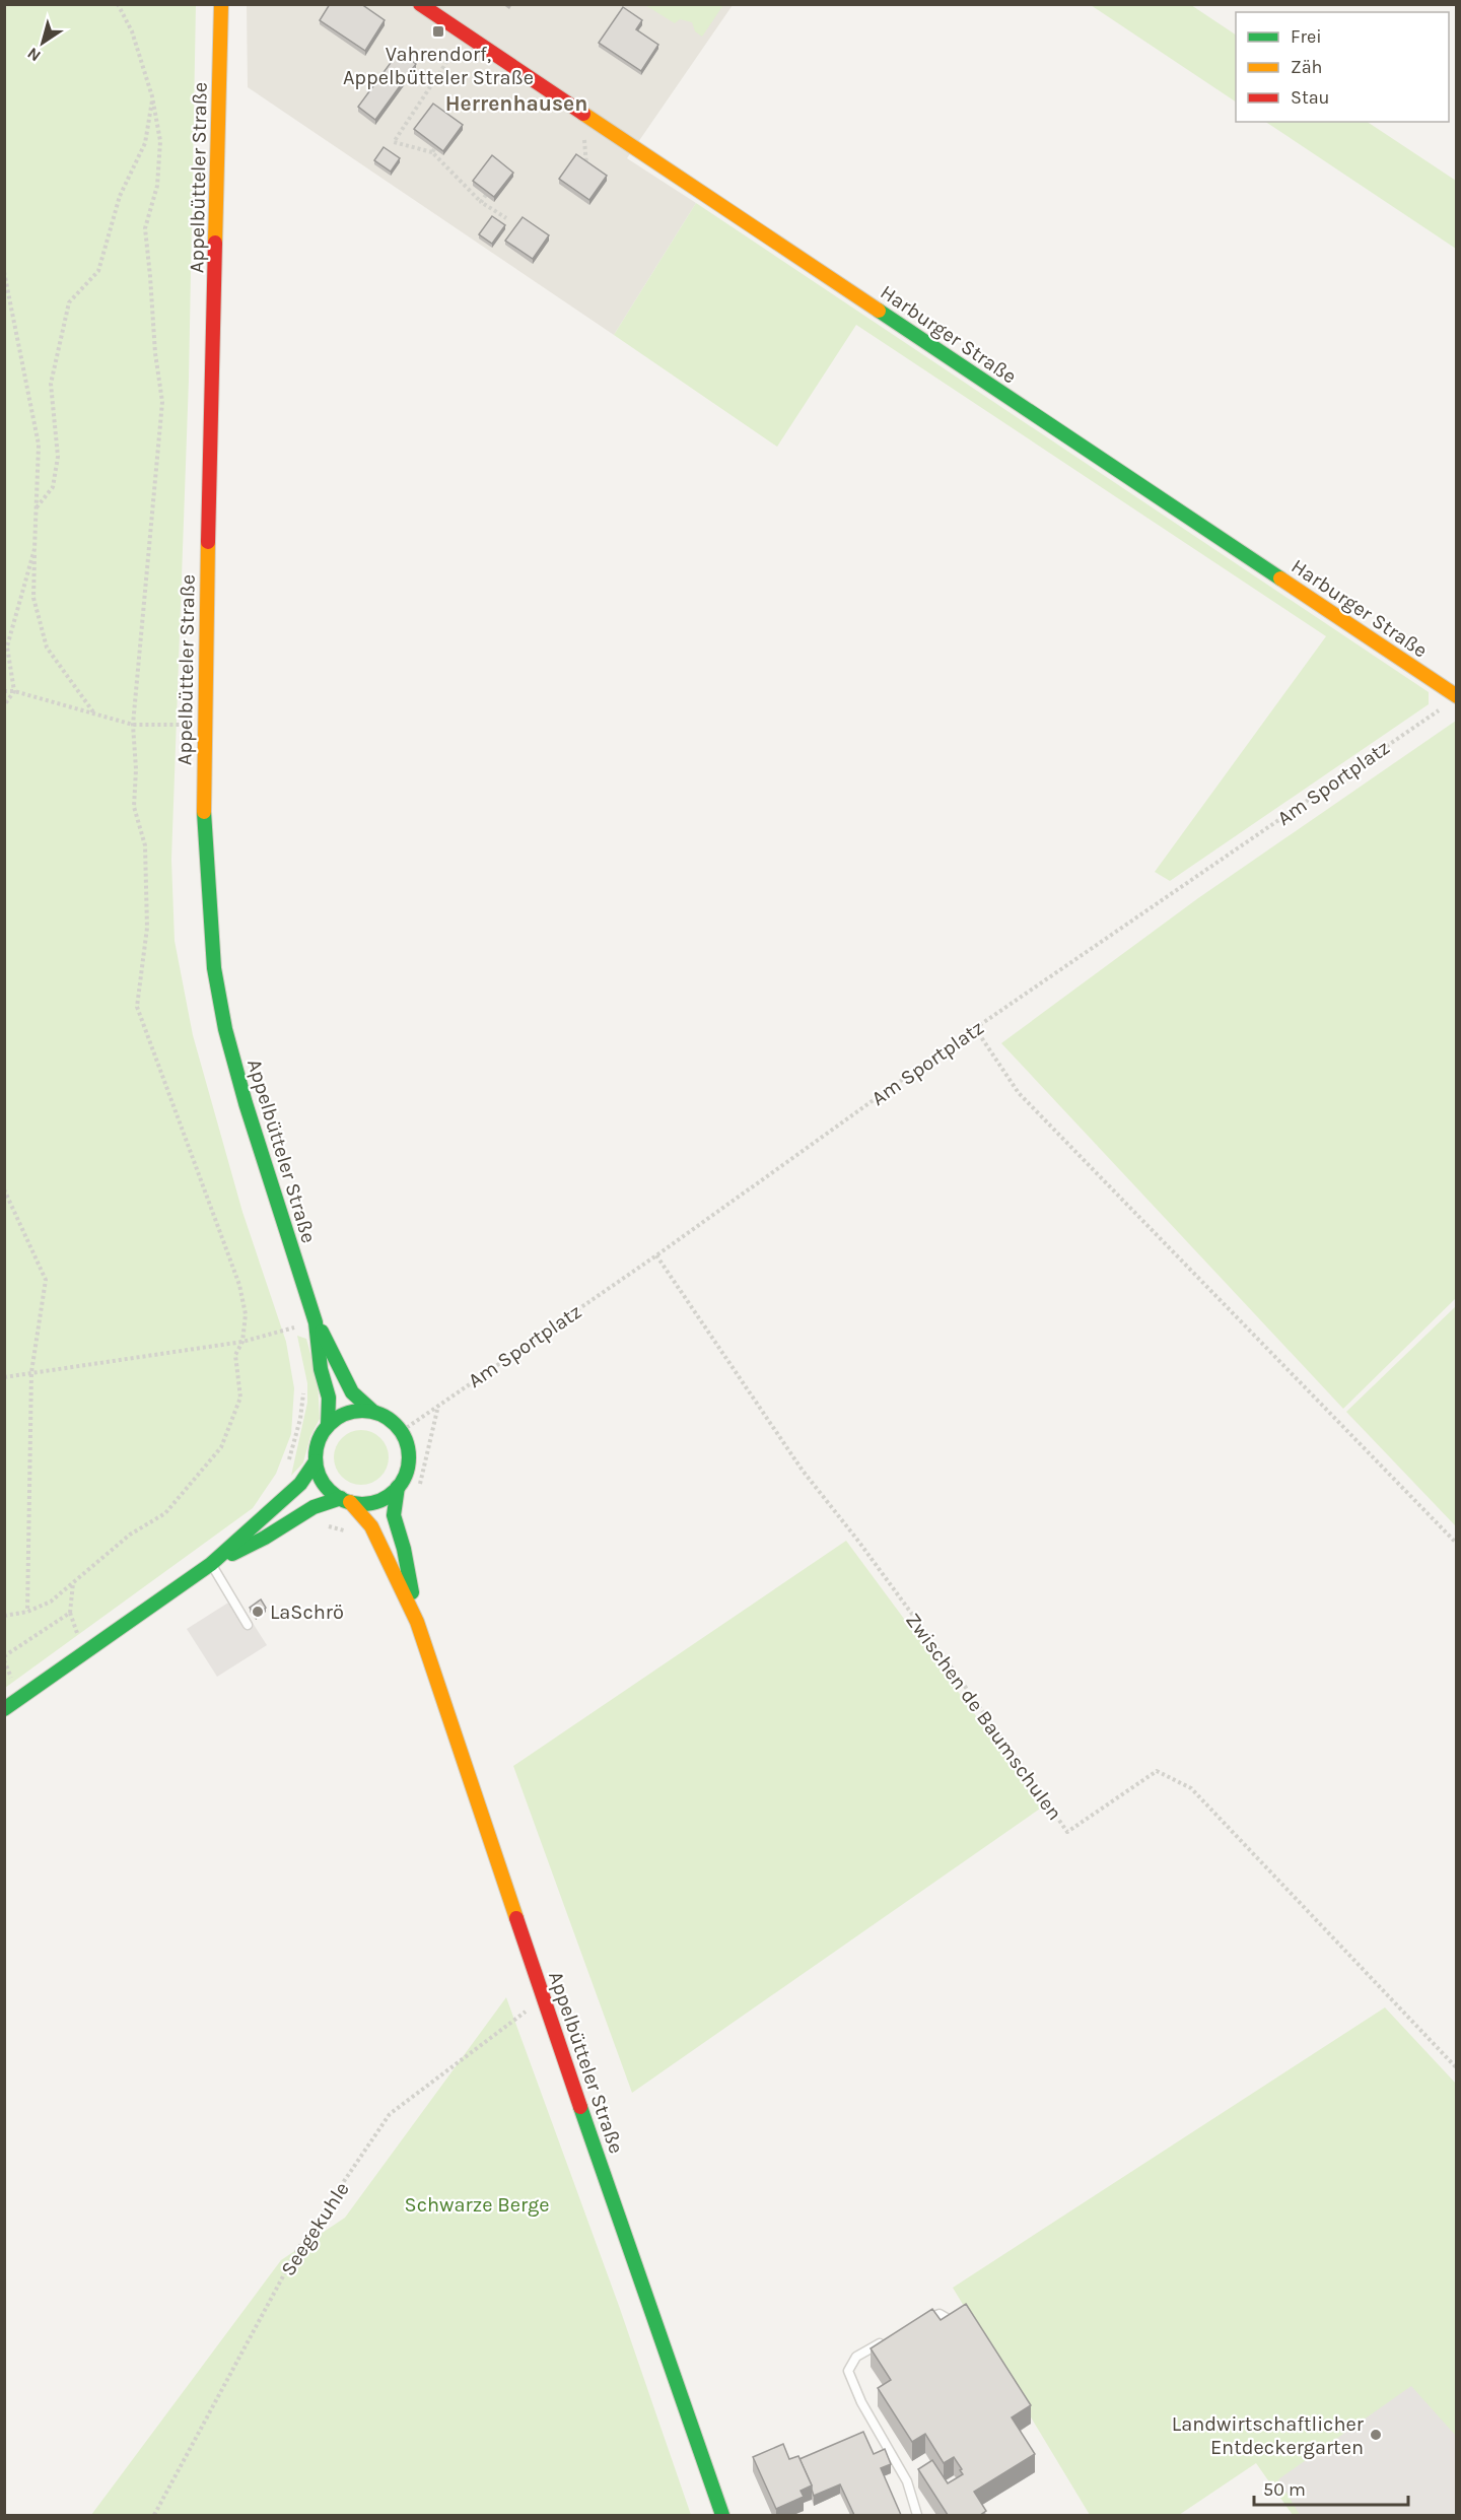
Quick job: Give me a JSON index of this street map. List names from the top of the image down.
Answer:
{
  "streets": {
    "main road": ["Appelbütteler Straße", "Harburger Straße"],
    "path": ["Am Sportplatz", "Zwischen de Baumschulen", "Seegekuhle"]
  },
  "crossings": [
    ["Appelbütteler Straße", "Am Sportplatz"],
    ["Appelbütteler Straße", "Seegekuhle"],
    ["Harburger Straße", "Am Sportplatz"],
    ["Am Sportplatz", "Zwischen de Baumschulen"]
  ],
  "districts": ["Herrenhausen"],
  "parks": ["Schwarze Berge"],
  "places": {
    "transit": ["Vahrendorf, Appelbütteler Straße"],
    "other": ["LaSchrö", "Landwirtschaftlicher Entdeckergarten"]
  },
  "legend": ["Frei", "Zäh", "Stau"],
  "scale_bar": "50 m",
  "north": "bottom left"
}
